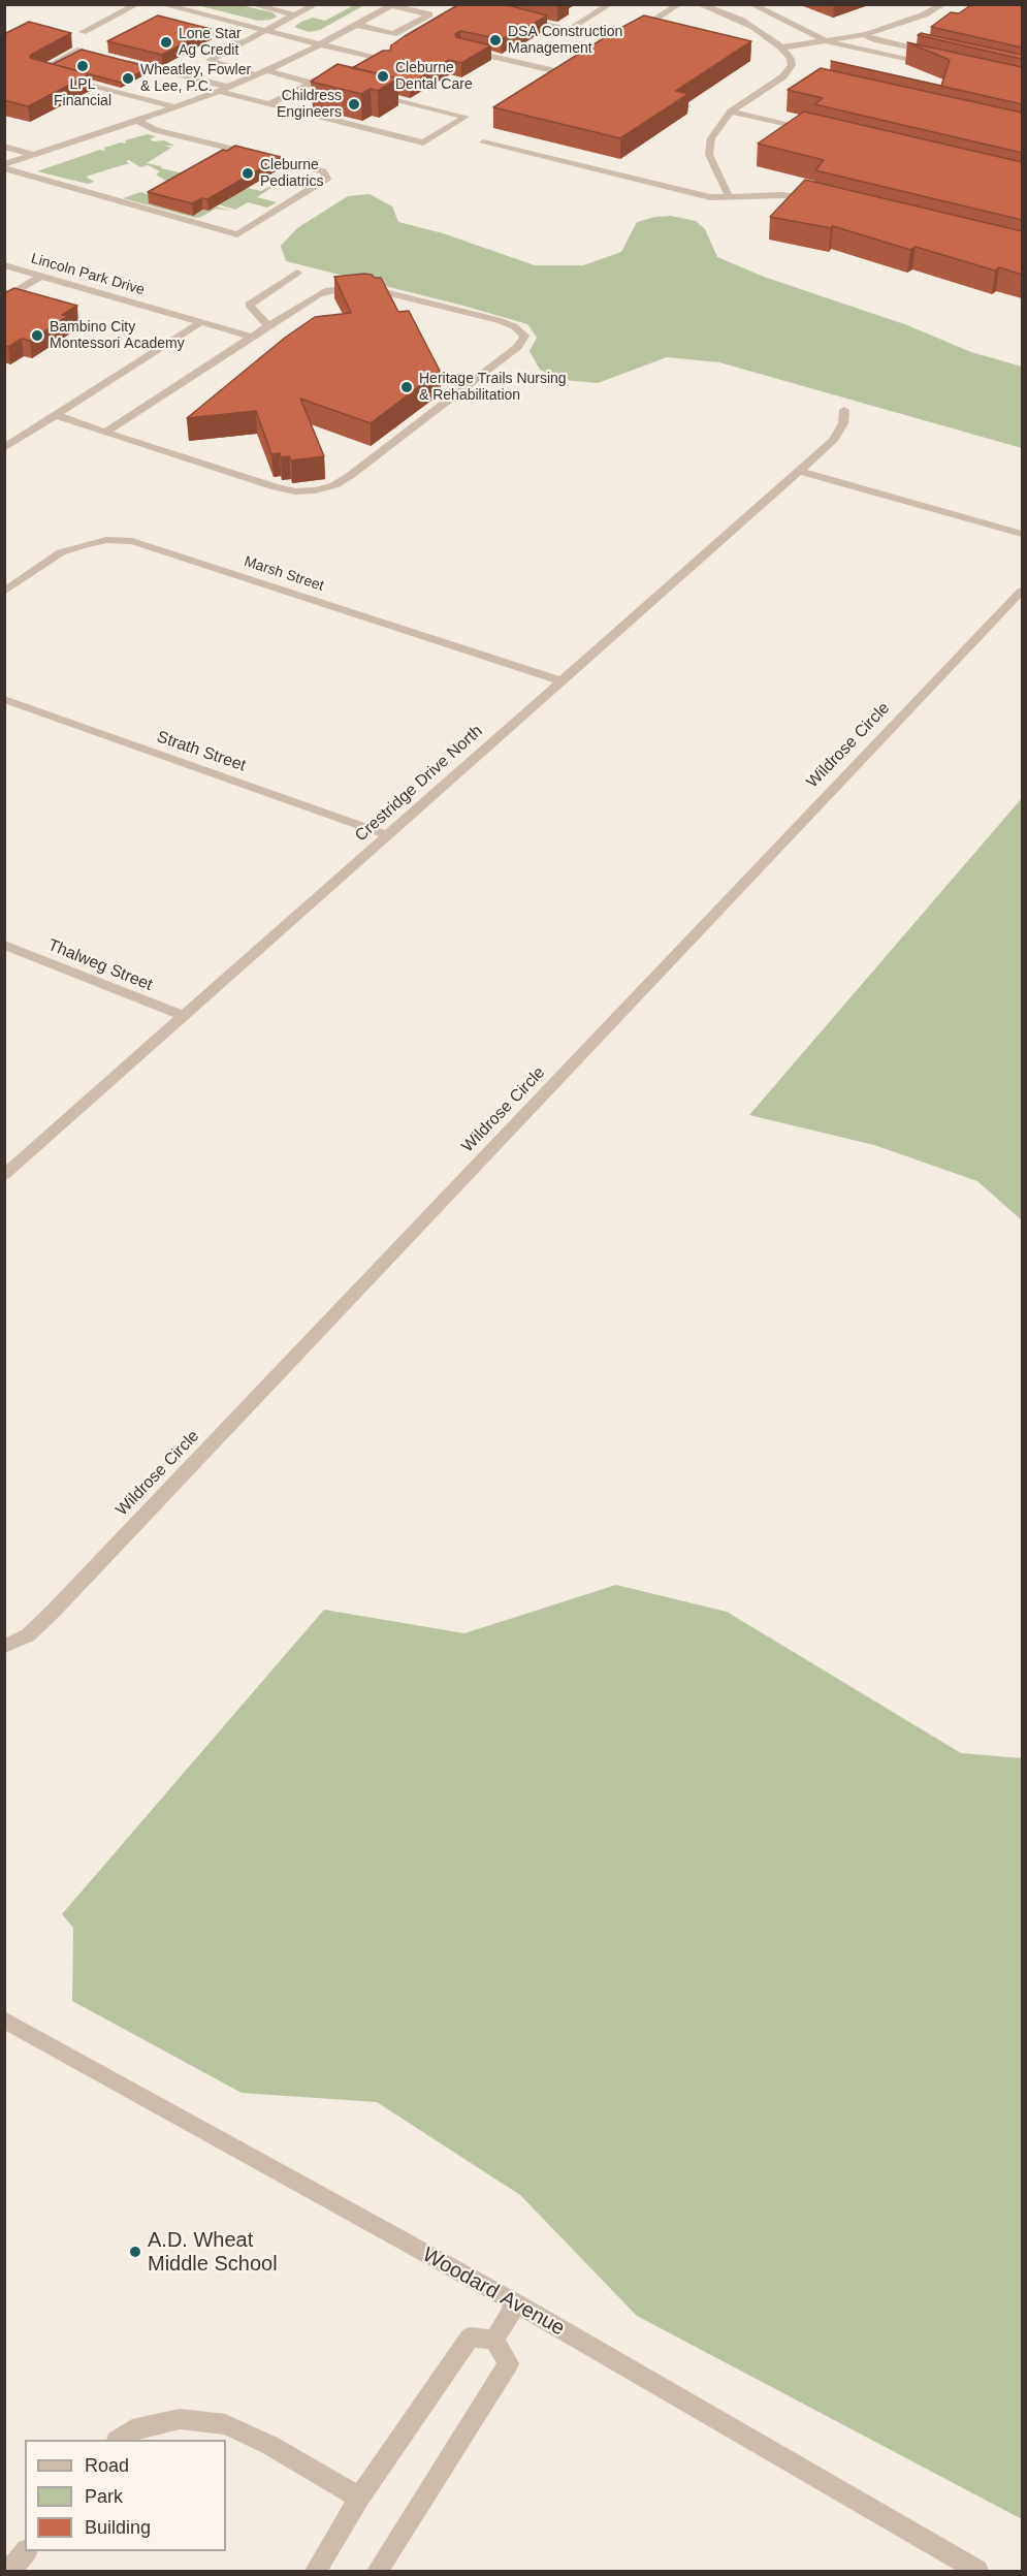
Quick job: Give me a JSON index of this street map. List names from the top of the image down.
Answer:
{
  "streets": {
    "street": [
      "Lincoln Park Drive",
      "Marsh Street",
      "Wildrose Circle",
      "Strath Street",
      "Crestridge Drive North",
      "Thalweg Street",
      "Woodard Avenue"
    ]
  },
  "crossings": [
    ["Marsh Street", "Crestridge Drive North"],
    ["Strath Street", "Crestridge Drive North"],
    ["Crestridge Drive North", "Thalweg Street"]
  ],
  "places": [
    "DSA Construction Management",
    "Lone Star Ag Credit",
    "LPL Financial",
    "Cleburne Dental Care",
    "Wheatley, Fowler & Lee, P.C.",
    "Childress Engineers",
    "Cleburne Pediatrics",
    "Bambino City Montessori Academy",
    "Heritage Trails Nursing & Rehabilitation",
    "A.D. Wheat Middle School"
  ],
  "legend": ["Road", "Park", "Building"]
}
